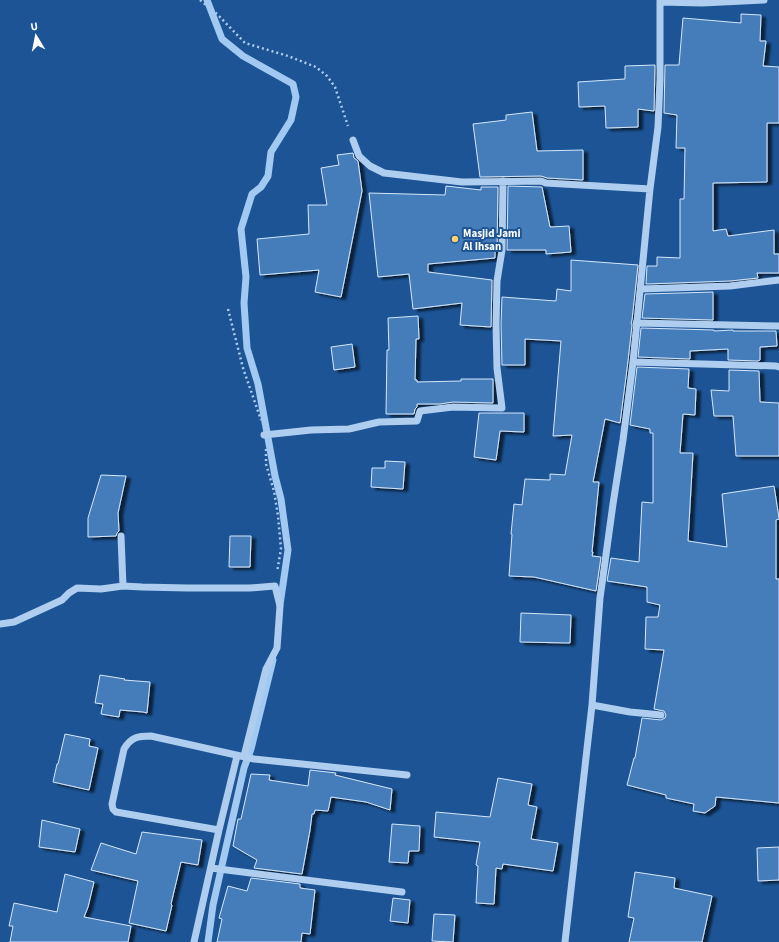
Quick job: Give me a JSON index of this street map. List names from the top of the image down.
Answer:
{
  "places": ["Masjid Jami Al Ihsan"],
  "north": "top"
}
